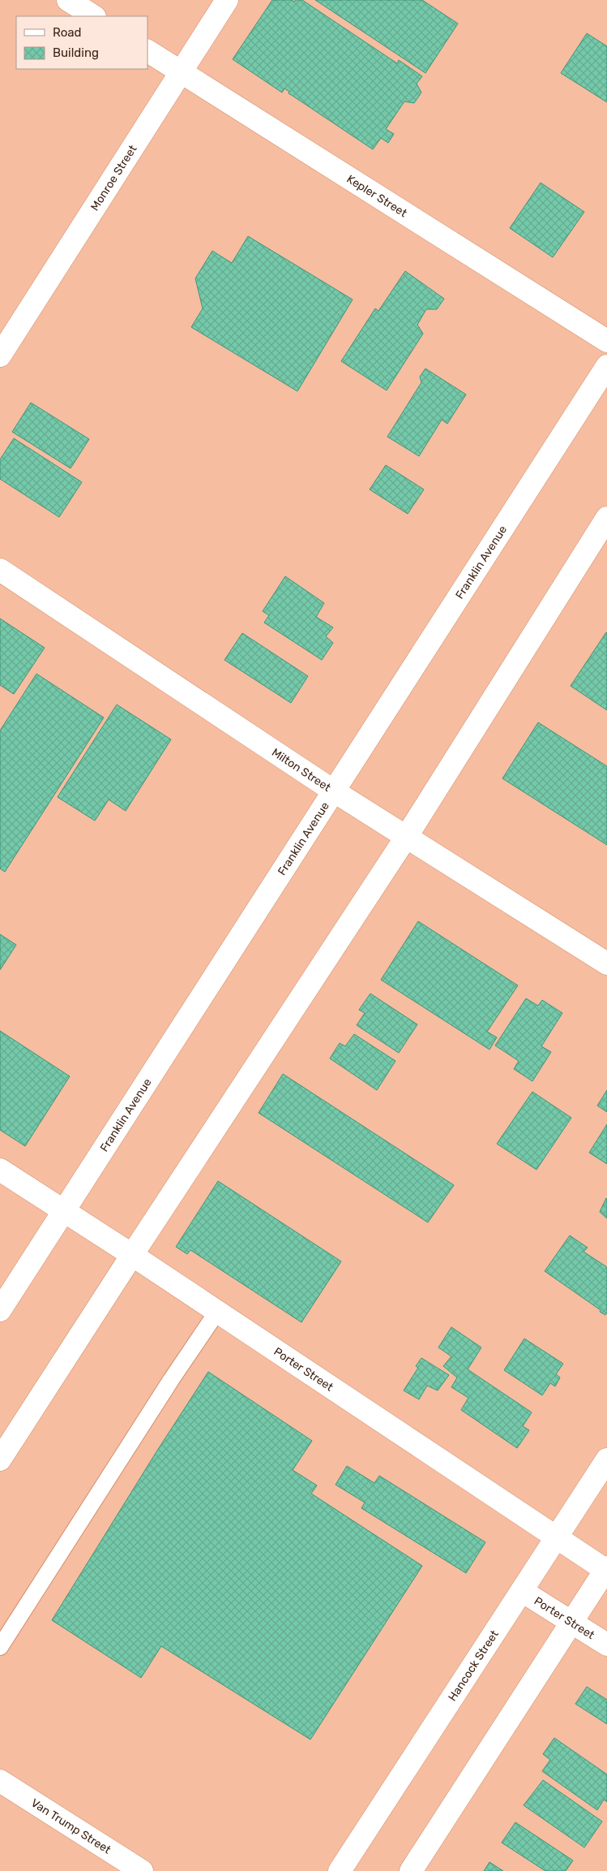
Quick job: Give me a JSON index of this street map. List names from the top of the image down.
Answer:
{
  "streets": {
    "street": [
      "Monroe Street",
      "Kepler Street",
      "Franklin Avenue",
      "Milton Street",
      "Porter Street",
      "Hancock Street",
      "Van Trump Street"
    ]
  },
  "crossings": [
    ["Monroe Street", "Kepler Street"],
    ["Franklin Avenue", "Milton Street"],
    ["Franklin Avenue", "Porter Street"],
    ["Porter Street", "Hancock Street"]
  ],
  "legend": ["Road", "Building"]
}
